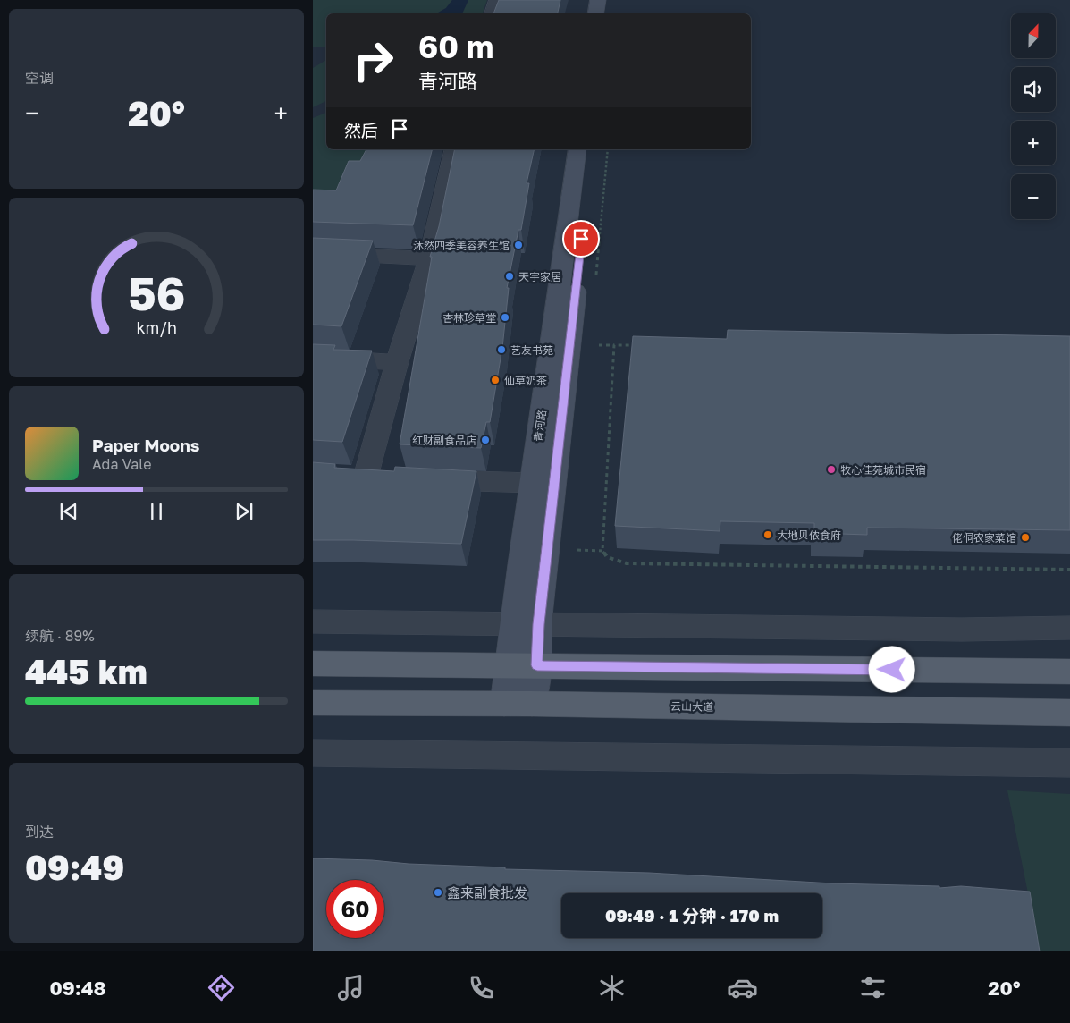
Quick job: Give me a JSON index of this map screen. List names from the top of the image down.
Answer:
{
  "streets": {
    "main road": ["云山大道"],
    "street": ["青河路"]
  },
  "crossings": [
    ["青河路", "云山大道"]
  ],
  "places": [
    "沐然四季美容养生馆",
    "天宇家居",
    "杏林珍草堂",
    "艺友书苑",
    "仙草奶茶",
    "红财副食品店",
    "牧心佳苑城市民宿",
    "大地贝侬食府",
    "佬侗农家菜馆",
    "鑫来副食批发"
  ],
  "north": "top",
  "page": {
    "tile": [
      "空调",
      ["续航 · 89%", "445 km"],
      ["到达", "09:49"]
    ],
    "map_buttons": ["+", "−"],
    "turn": ["60 m", "青河路"],
    "heat": ["−", "20°", "+"],
    "then": "然后",
    "song": ["Paper Moons", "Ada Vale"],
    "limit": "60",
    "trip": "09:49 · 1 分钟 · 170 m",
    "tabs": ["09:48", "20°"],
    "gauge": ["56", "km/h"]
  }
}
